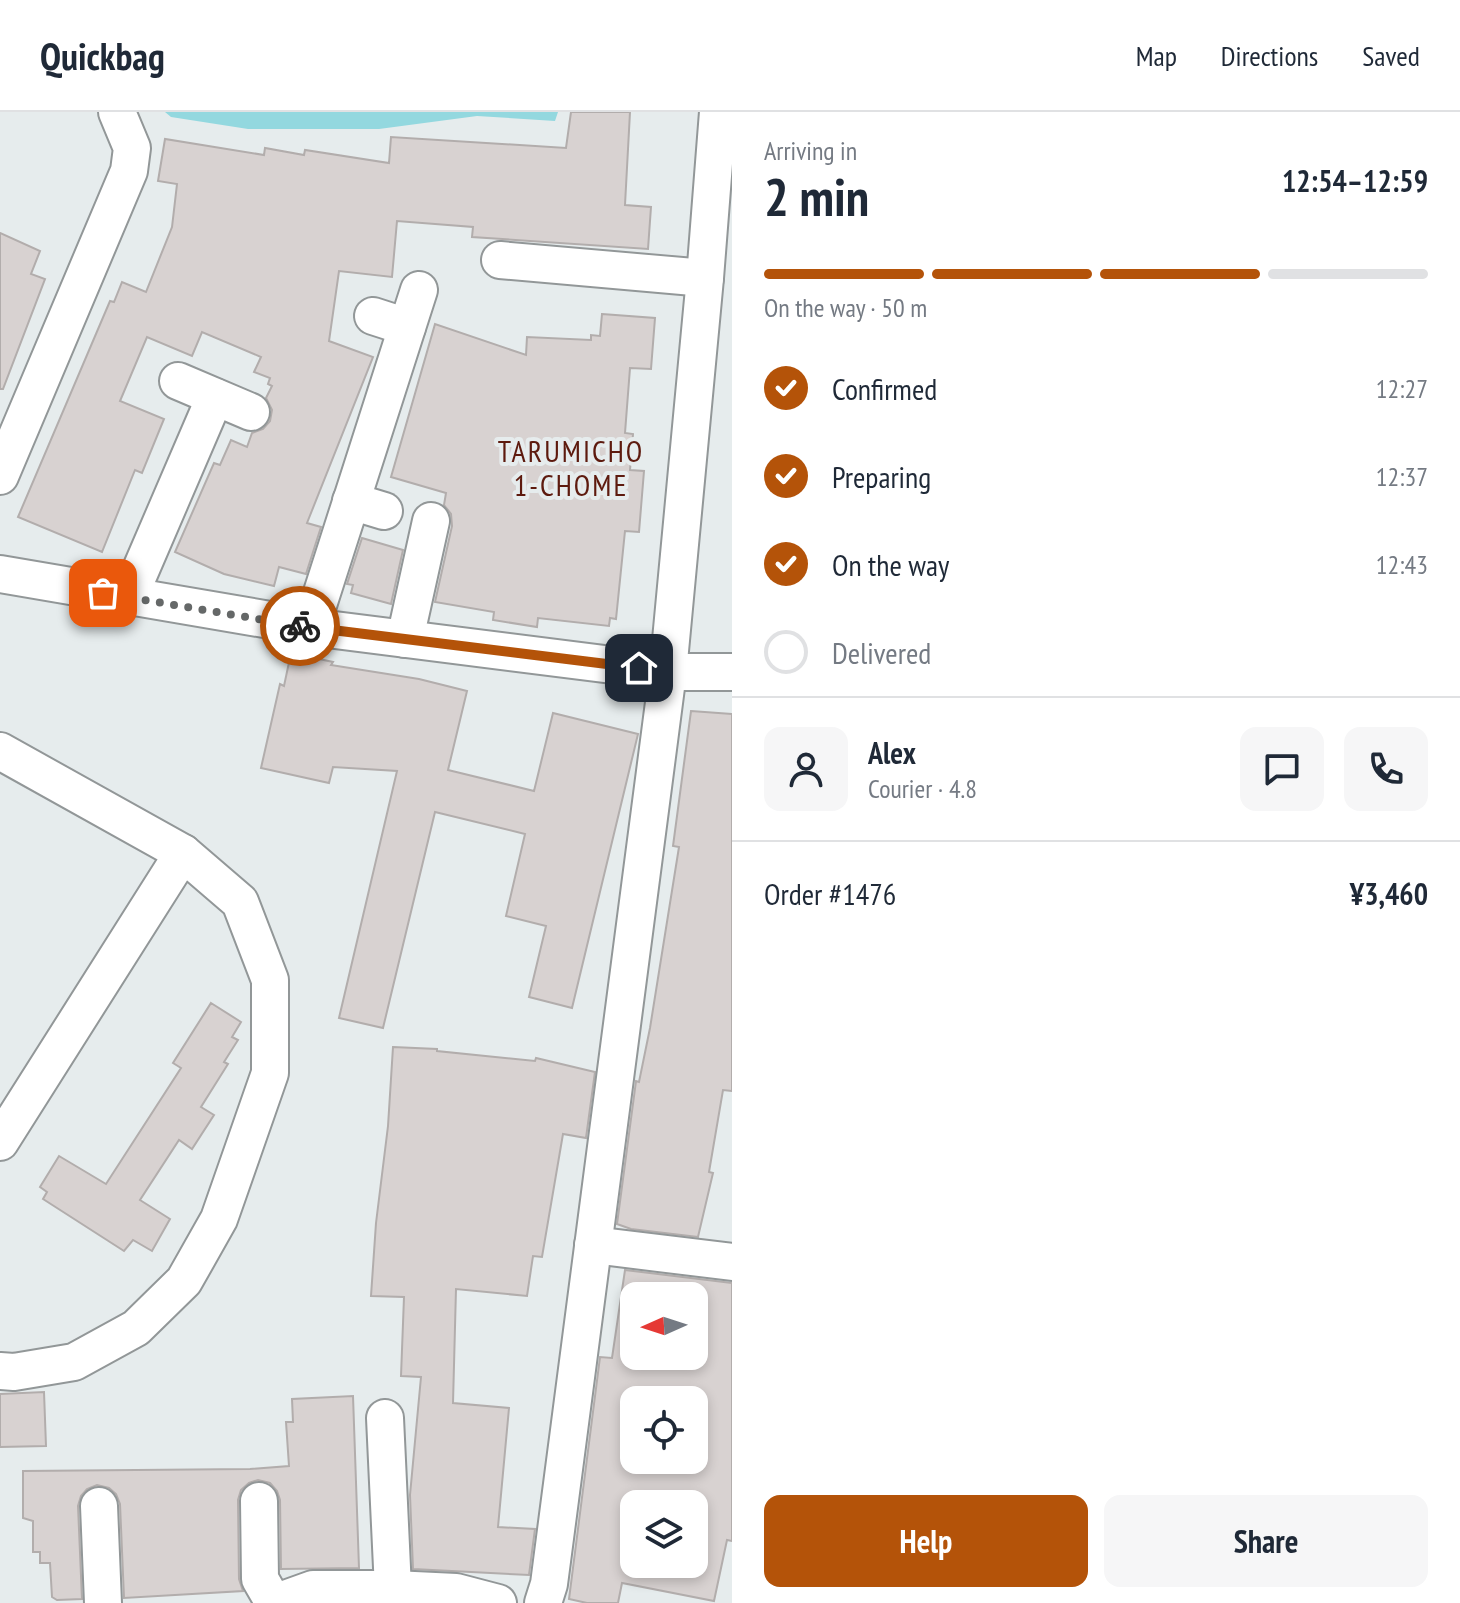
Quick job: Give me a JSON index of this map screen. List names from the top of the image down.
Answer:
{
  "districts": ["TARUMICHO 1-CHOME"],
  "north": "left",
  "page": {
    "header": "Quickbag",
    "nav": ["Map", "Directions", "Saved"],
    "heading": ["2 min", "Arriving in", "12:54–12:59"],
    "panel": [
      "Alex",
      "Courier · 4.8",
      "Order #1476",
      "¥3,460"
    ],
    "bar": "On the way · 50 m",
    "list": [
      ["Confirmed", "12:27"],
      ["Preparing", "12:37"],
      ["On the way", "12:43"],
      "Delivered"
    ],
    "buttons": ["Help", "Share"]
  }
}
